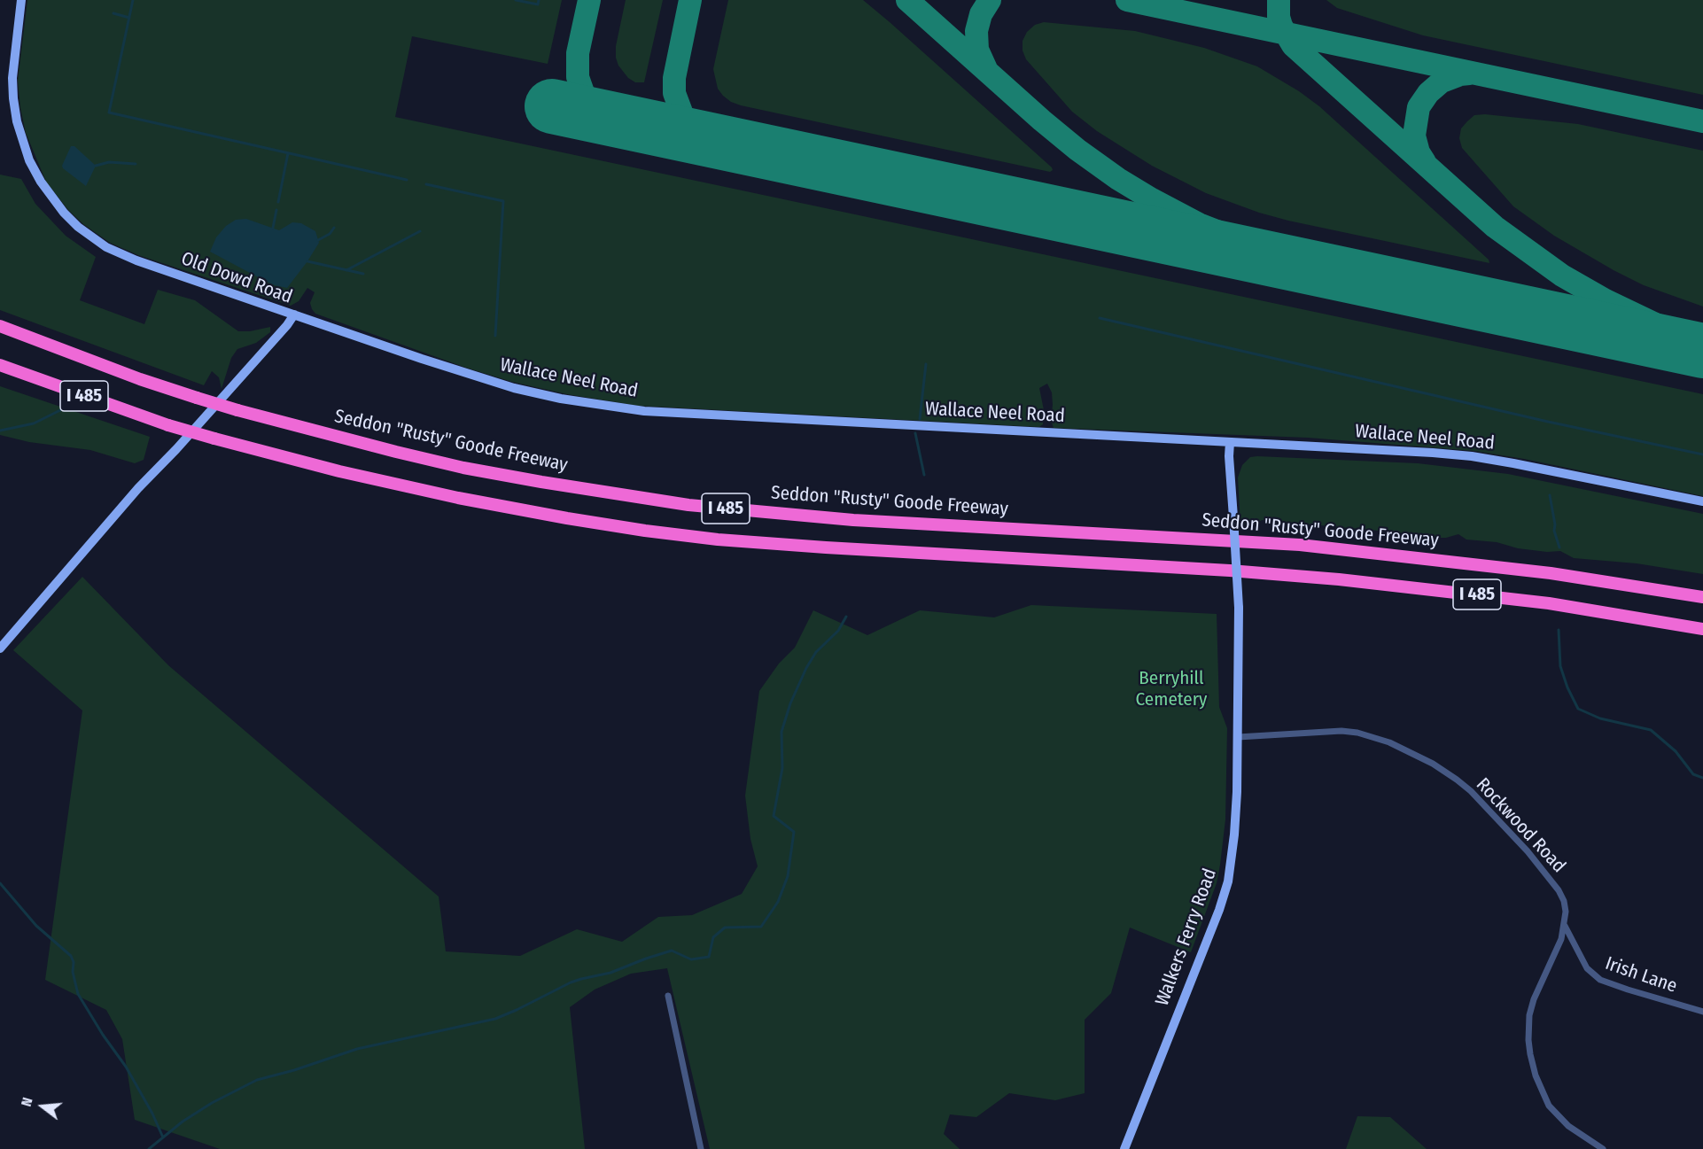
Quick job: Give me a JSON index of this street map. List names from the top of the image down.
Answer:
{
  "streets": {
    "highway": ["I 485", "Seddon \"Rusty\" Goode Freeway"],
    "street": [
      "Old Dowd Road",
      "Wallace Neel Road",
      "Rockwood Road",
      "Walkers Ferry Road",
      "Irish Lane"
    ]
  },
  "crossings": [
    ["Old Dowd Road", "Wallace Neel Road"],
    ["Wallace Neel Road", "Walkers Ferry Road"],
    ["Rockwood Road", "Walkers Ferry Road"],
    ["Rockwood Road", "Irish Lane"]
  ],
  "parks": ["Berryhill Cemetery"],
  "north": "left"
}
